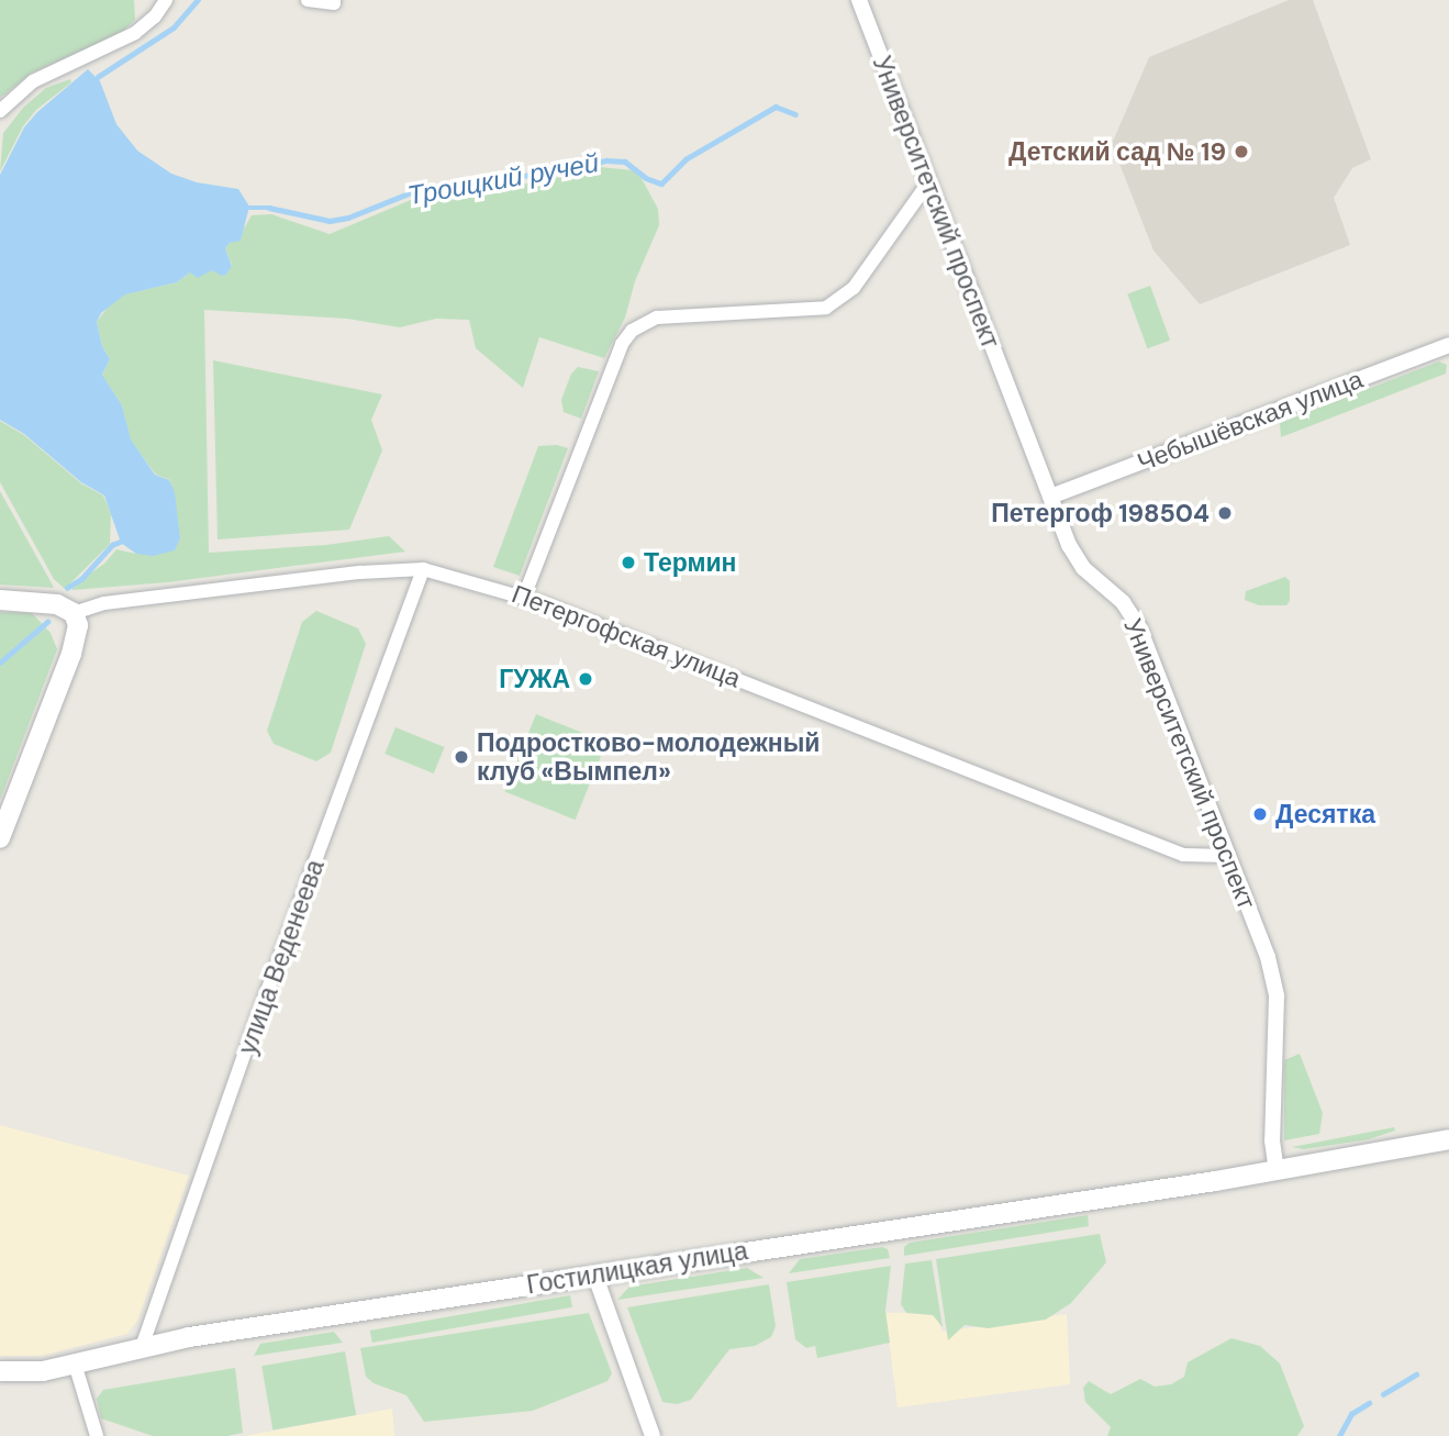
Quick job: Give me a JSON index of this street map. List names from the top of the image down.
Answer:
{
  "streets": {
    "main road": ["Гостилицкая улица"],
    "street": [
      "Университетский проспект",
      "Чебышёвская улица",
      "Петергофская улица",
      "улица Веденеева"
    ]
  },
  "crossings": [
    ["Университетский проспект", "Чебышёвская улица"],
    ["Университетский проспект", "Петергофская улица"],
    ["Университетский проспект", "Гостилицкая улица"],
    ["Петергофская улица", "улица Веденеева"],
    ["улица Веденеева", "Гостилицкая улица"]
  ],
  "water": ["Троицкий ручей"],
  "places": [
    "Детский сад № 19",
    "Петергоф 198504",
    "Термин",
    "ГУЖА",
    "Подростково-молодежный клуб «Вымпел»",
    "Десятка"
  ]
}
